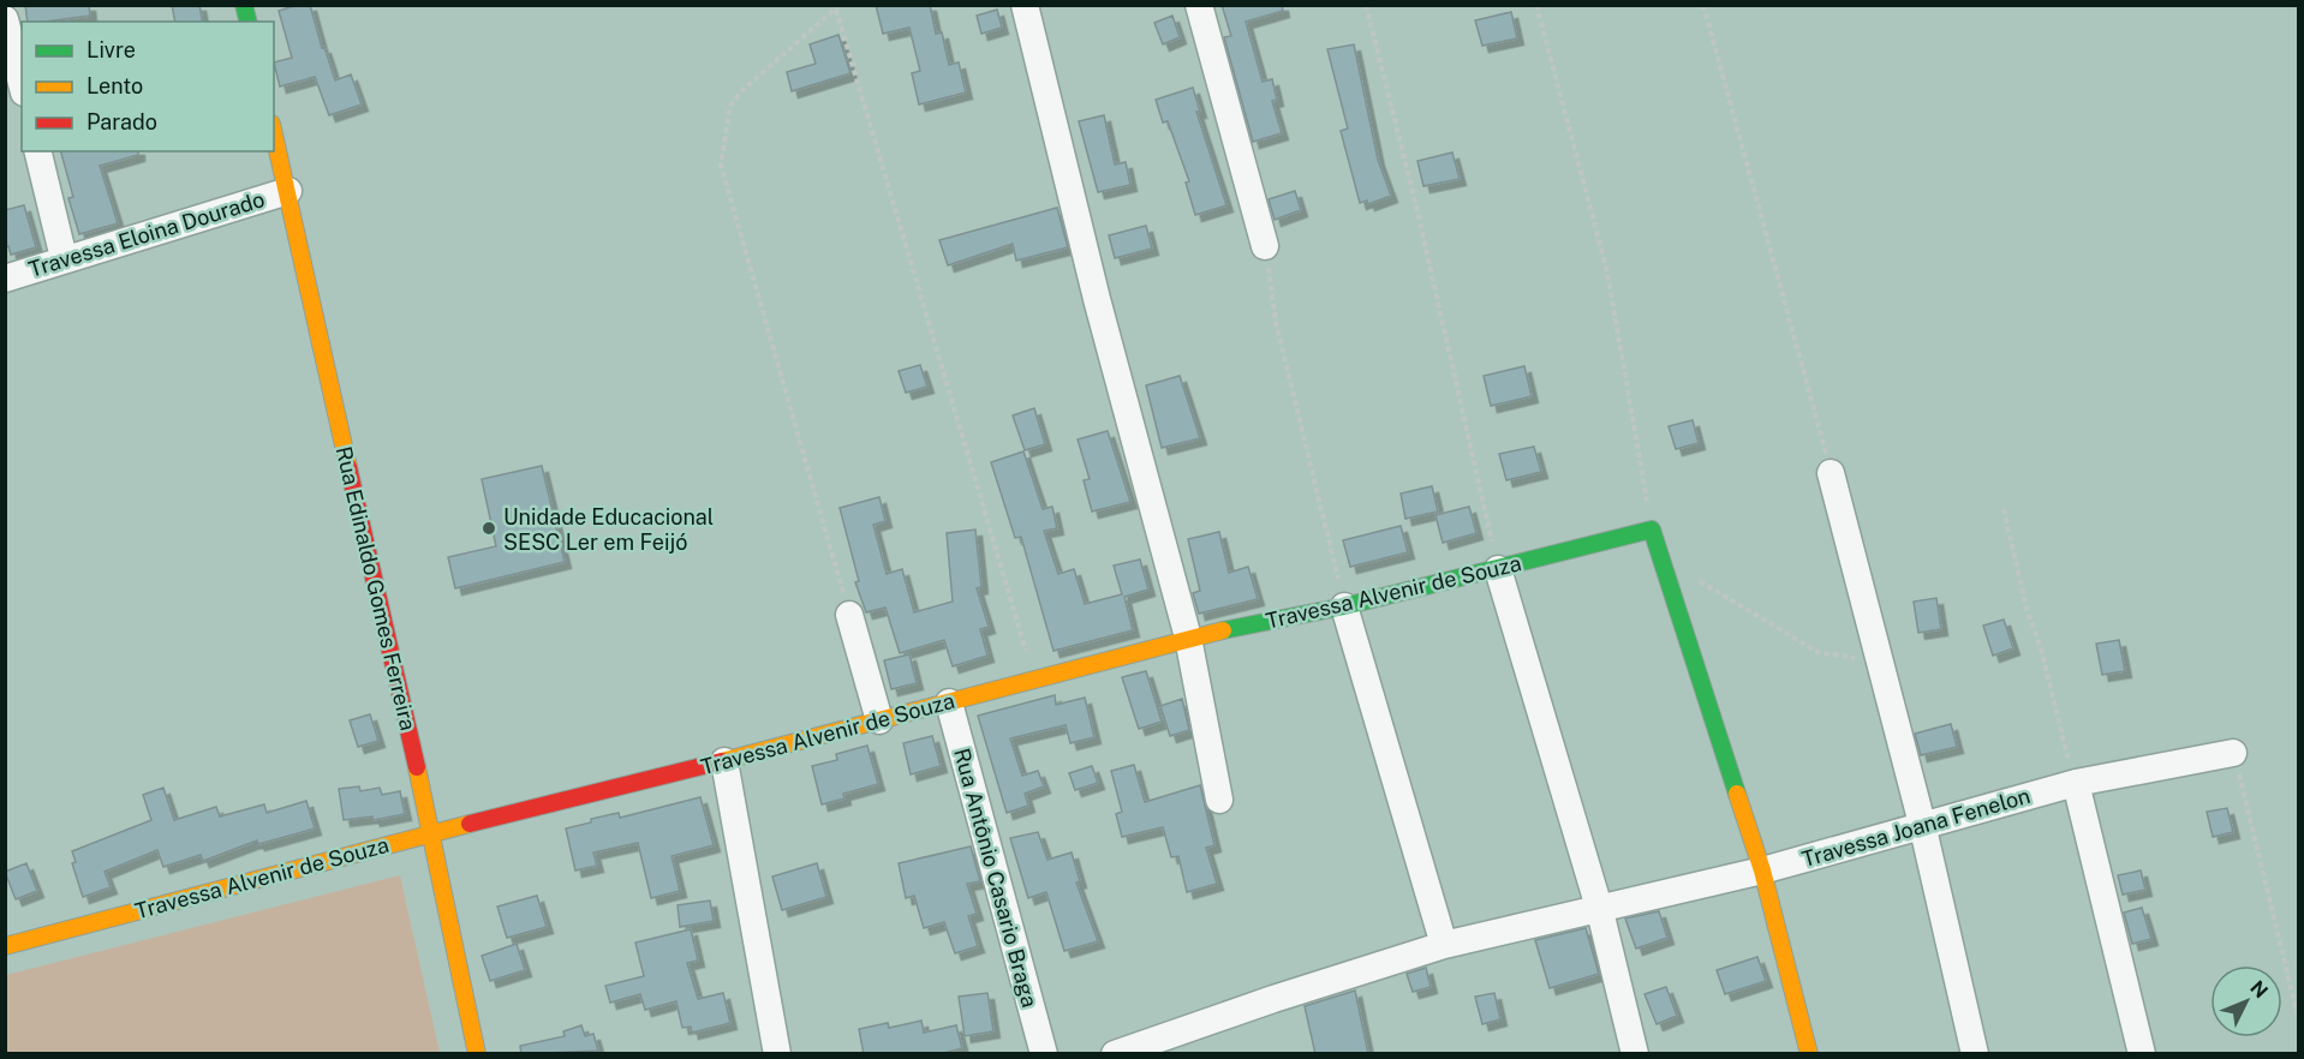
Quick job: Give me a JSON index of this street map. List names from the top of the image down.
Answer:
{
  "streets": {
    "street": [
      "Travessa Eloina Dourado",
      "Rua Edinaldo Gomes Ferreira",
      "Travessa Alvenir de Souza",
      "Travessa Joana Fenelon",
      "Rua Antônio Casario Braga"
    ]
  },
  "crossings": [
    ["Travessa Eloina Dourado", "Rua Edinaldo Gomes Ferreira"],
    ["Rua Edinaldo Gomes Ferreira", "Travessa Alvenir de Souza"],
    ["Travessa Alvenir de Souza", "Rua Antônio Casario Braga"]
  ],
  "places": ["Unidade Educacional SESC Ler em Feijó"],
  "legend": ["Livre", "Lento", "Parado"],
  "north": "top right"
}
